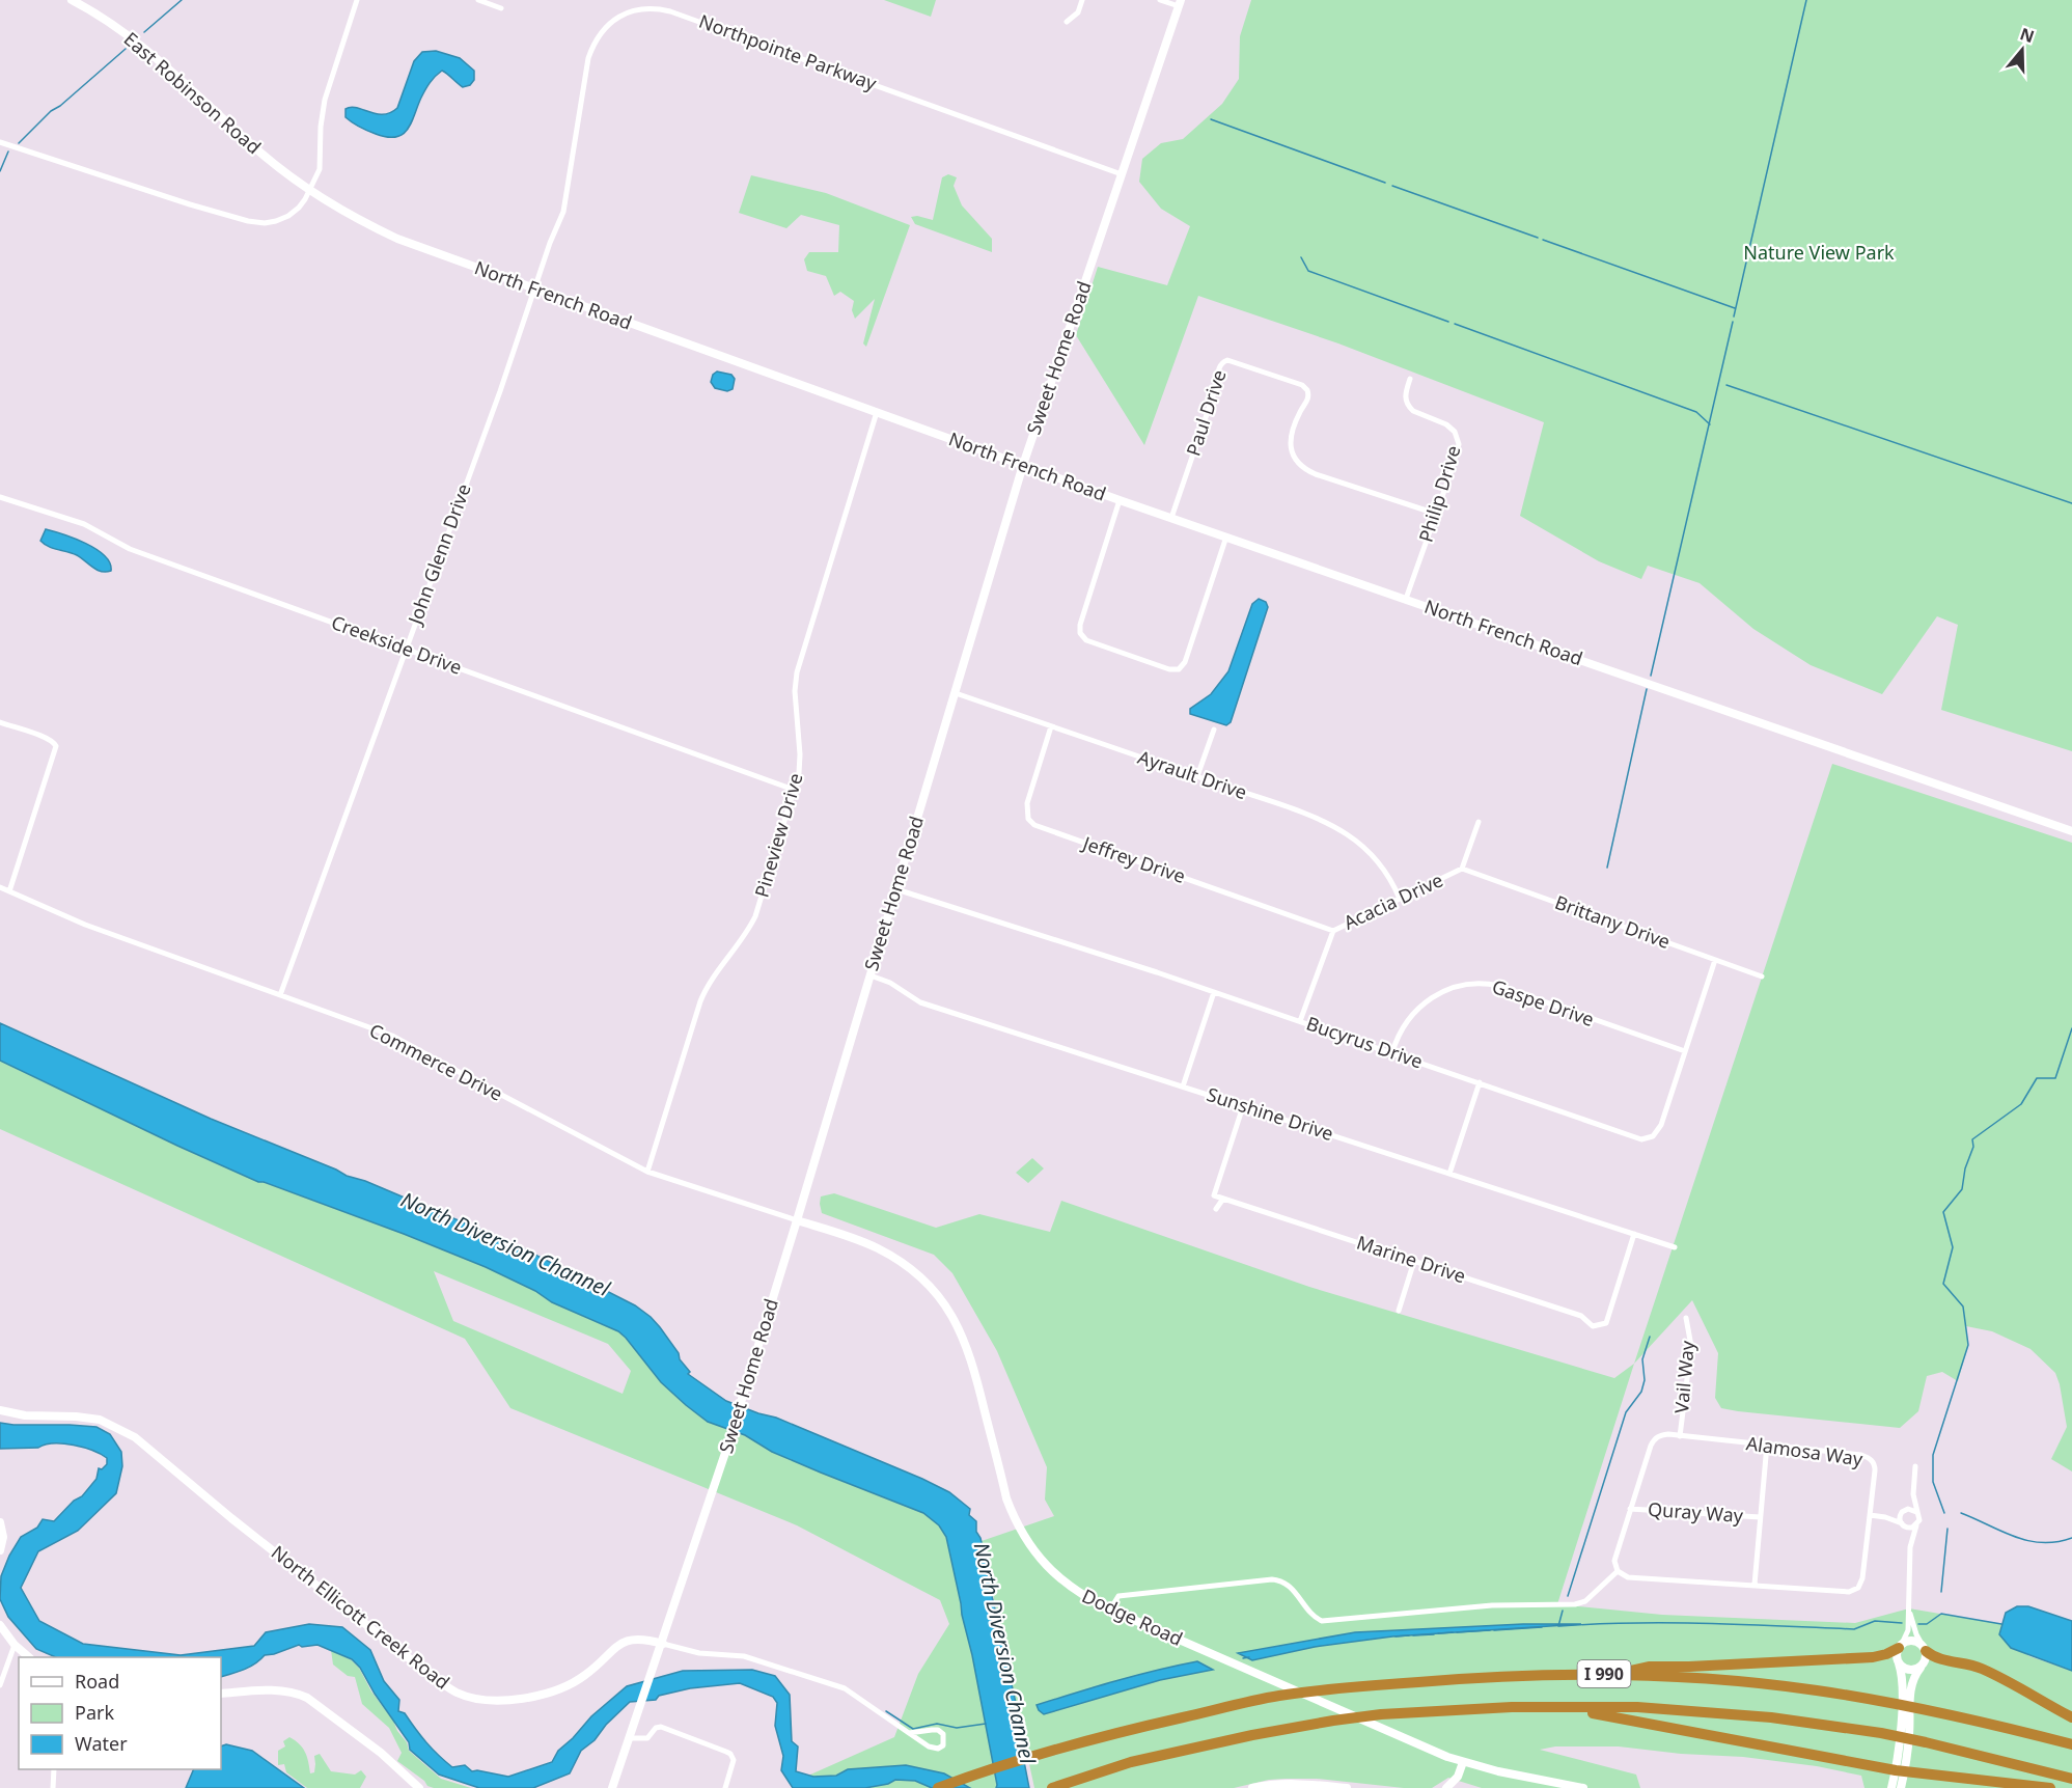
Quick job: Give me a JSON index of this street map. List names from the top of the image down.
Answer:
{
  "streets": {
    "highway": ["I 990"],
    "main road": [
      "East Robinson Road",
      "North French Road",
      "Sweet Home Road",
      "North Ellicott Creek Road",
      "Dodge Road"
    ],
    "street": [
      "Northpointe Parkway",
      "Paul Drive",
      "Philip Drive",
      "John Glenn Drive",
      "Creekside Drive",
      "Ayrault Drive",
      "Pineview Drive",
      "Jeffrey Drive",
      "Acacia Drive",
      "Brittany Drive",
      "Gaspe Drive",
      "Bucyrus Drive",
      "Commerce Drive",
      "Sunshine Drive",
      "Marine Drive",
      "Vail Way",
      "Alamosa Way",
      "Quray Way"
    ]
  },
  "crossings": [
    ["Northpointe Parkway", "North French Road"],
    ["Northpointe Parkway", "Sweet Home Road"],
    ["Northpointe Parkway", "John Glenn Drive"],
    ["East Robinson Road", "North French Road"],
    ["North French Road", "Sweet Home Road"],
    ["North French Road", "Paul Drive"],
    ["North French Road", "Philip Drive"],
    ["North French Road", "John Glenn Drive"],
    ["North French Road", "Pineview Drive"],
    ["Sweet Home Road", "Ayrault Drive"],
    ["Sweet Home Road", "Bucyrus Drive"],
    ["Sweet Home Road", "Commerce Drive"],
    ["Sweet Home Road", "Sunshine Drive"],
    ["Sweet Home Road", "North Ellicott Creek Road"],
    ["Sweet Home Road", "Dodge Road"],
    ["Paul Drive", "Philip Drive"],
    ["John Glenn Drive", "Creekside Drive"],
    ["John Glenn Drive", "Commerce Drive"],
    ["Creekside Drive", "Pineview Drive"],
    ["Ayrault Drive", "Jeffrey Drive"],
    ["Ayrault Drive", "Acacia Drive"],
    ["Pineview Drive", "Commerce Drive"],
    ["Jeffrey Drive", "Acacia Drive"],
    ["Acacia Drive", "Brittany Drive"],
    ["Acacia Drive", "Bucyrus Drive"],
    ["Brittany Drive", "Bucyrus Drive"],
    ["Gaspe Drive", "Bucyrus Drive"],
    ["Commerce Drive", "Dodge Road"],
    ["Sunshine Drive", "Marine Drive"],
    ["Vail Way", "Alamosa Way"],
    ["Alamosa Way", "Quray Way"]
  ],
  "water": ["North Diversion Channel"],
  "parks": ["Nature View Park"],
  "legend": ["Road", "Park", "Water"],
  "north": "top"
}
